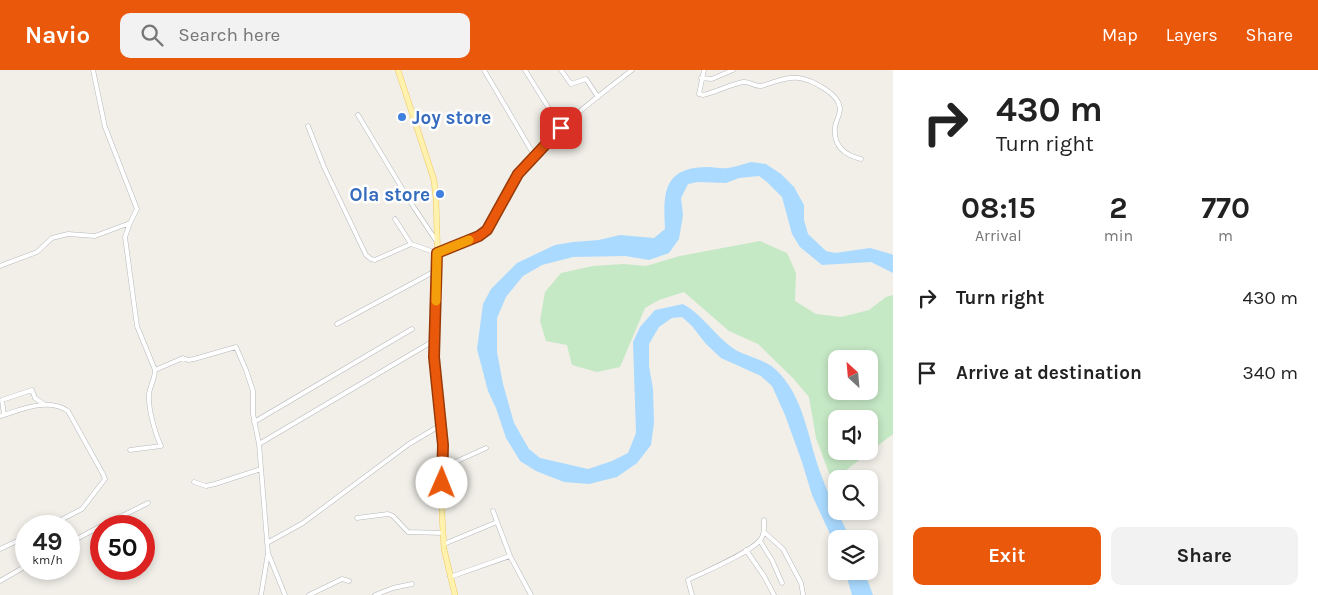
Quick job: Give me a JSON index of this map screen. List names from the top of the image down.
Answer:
{
  "places": ["Joy store", "Ola store"],
  "north": "top left",
  "page": {
    "header": "Navio",
    "search": "Search here",
    "nav": ["Map", "Layers", "Share"],
    "turn": ["430 m", "Turn right"],
    "eta": [
      "08:15",
      "Arrival",
      "2",
      "min",
      "770",
      "m"
    ],
    "list": [
      {
        "name": "Turn right",
        "value": "430 m"
      },
      {
        "name": "Arrive at destination",
        "value": "340 m"
      }
    ],
    "speed": "49 km/h",
    "limit": "50",
    "buttons": ["Exit", "Share"]
  }
}
